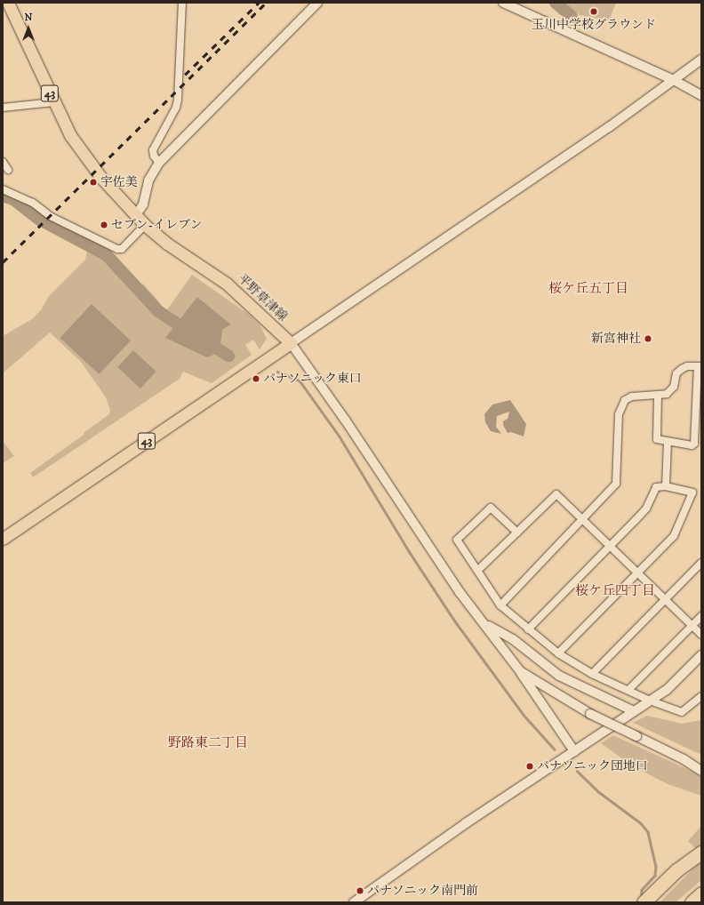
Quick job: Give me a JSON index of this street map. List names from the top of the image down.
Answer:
{
  "streets": {
    "main road": ["43", "平野草津線"]
  },
  "crossings": [
    ["43", "平野草津線"]
  ],
  "districts": ["桜ケ丘五丁目", "桜ケ丘四丁目", "野路東二丁目"],
  "places": [
    "玉川中学校グラウンド",
    "宇佐美",
    "セブン-イレブン",
    "新宮神社",
    "パナソニック東口",
    "パナソニック団地口",
    "パナソニック南門前"
  ],
  "north": "top"
}
